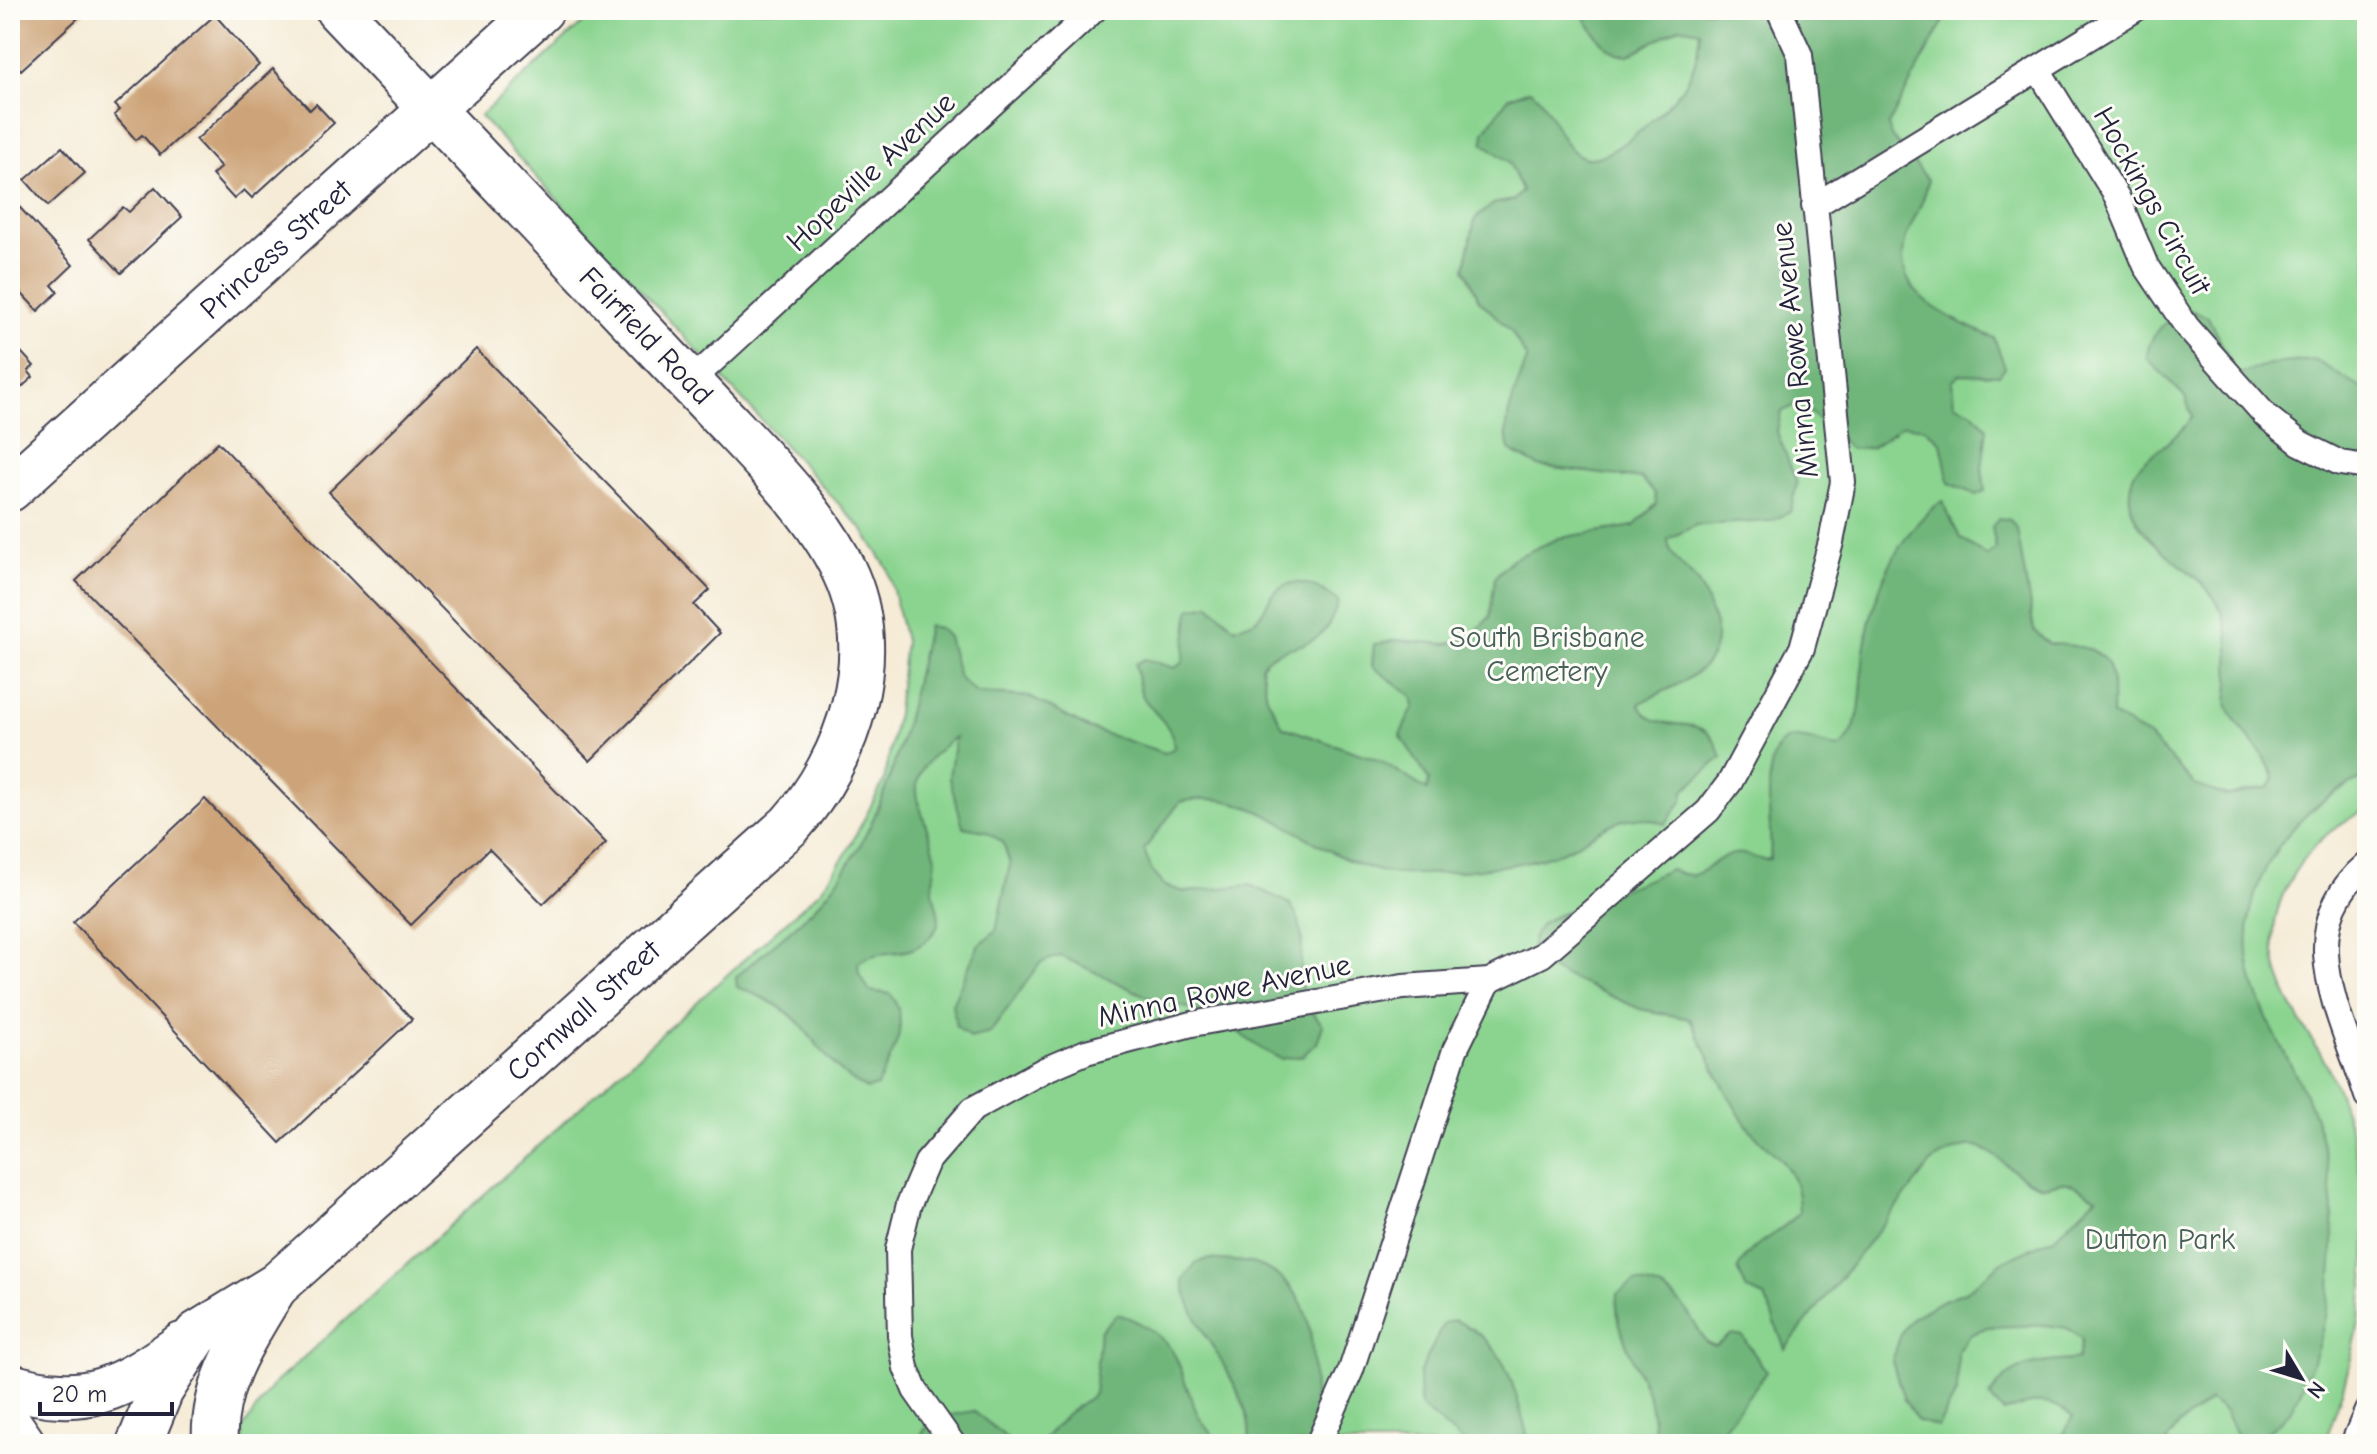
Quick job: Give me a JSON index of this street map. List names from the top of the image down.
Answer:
{
  "streets": {
    "main road": ["Princess Street", "Fairfield Road", "Cornwall Street"],
    "lane": ["Hopeville Avenue", "Hockings Circuit", "Minna Rowe Avenue"]
  },
  "crossings": [
    ["Hopeville Avenue", "Fairfield Road"],
    ["Princess Street", "Fairfield Road"],
    ["Fairfield Road", "Cornwall Street"]
  ],
  "parks": ["South Brisbane Cemetery", "Dutton Park"],
  "scale_bar": "20 m",
  "north": "bottom right"
}
